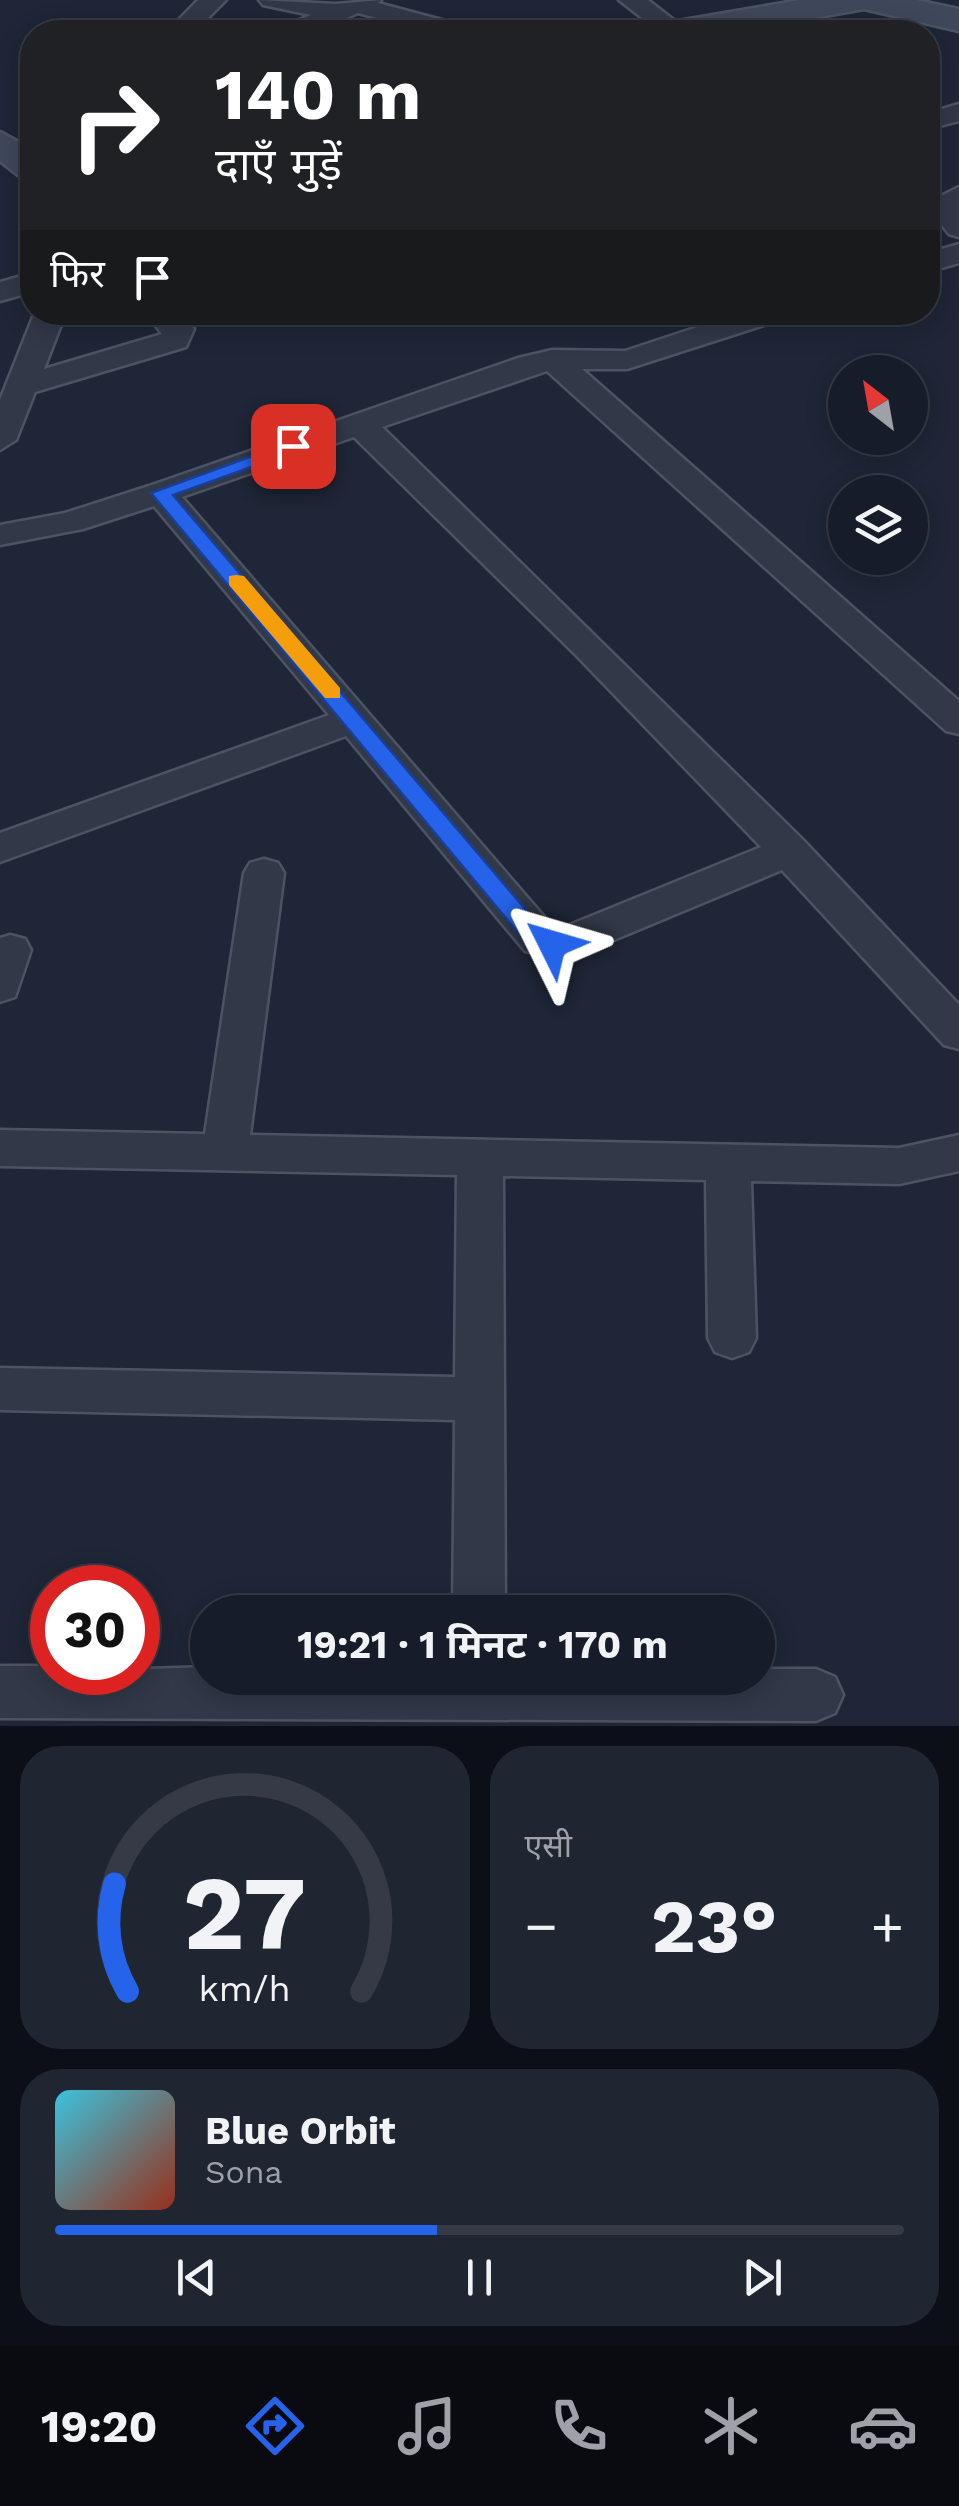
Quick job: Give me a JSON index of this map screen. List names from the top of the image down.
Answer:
{
  "north": "top left",
  "page": {
    "turn": ["140 m", "दाएँ मुड़ें"],
    "then": "फिर",
    "limit": "30",
    "trip": "19:21 · 1 मिनट · 170 m",
    "tile": "एसी",
    "heat": ["−", "23°", "+"],
    "song": ["Blue Orbit", "Sona"],
    "tabs": "19:20",
    "gauge": ["27", "km/h"]
  }
}
